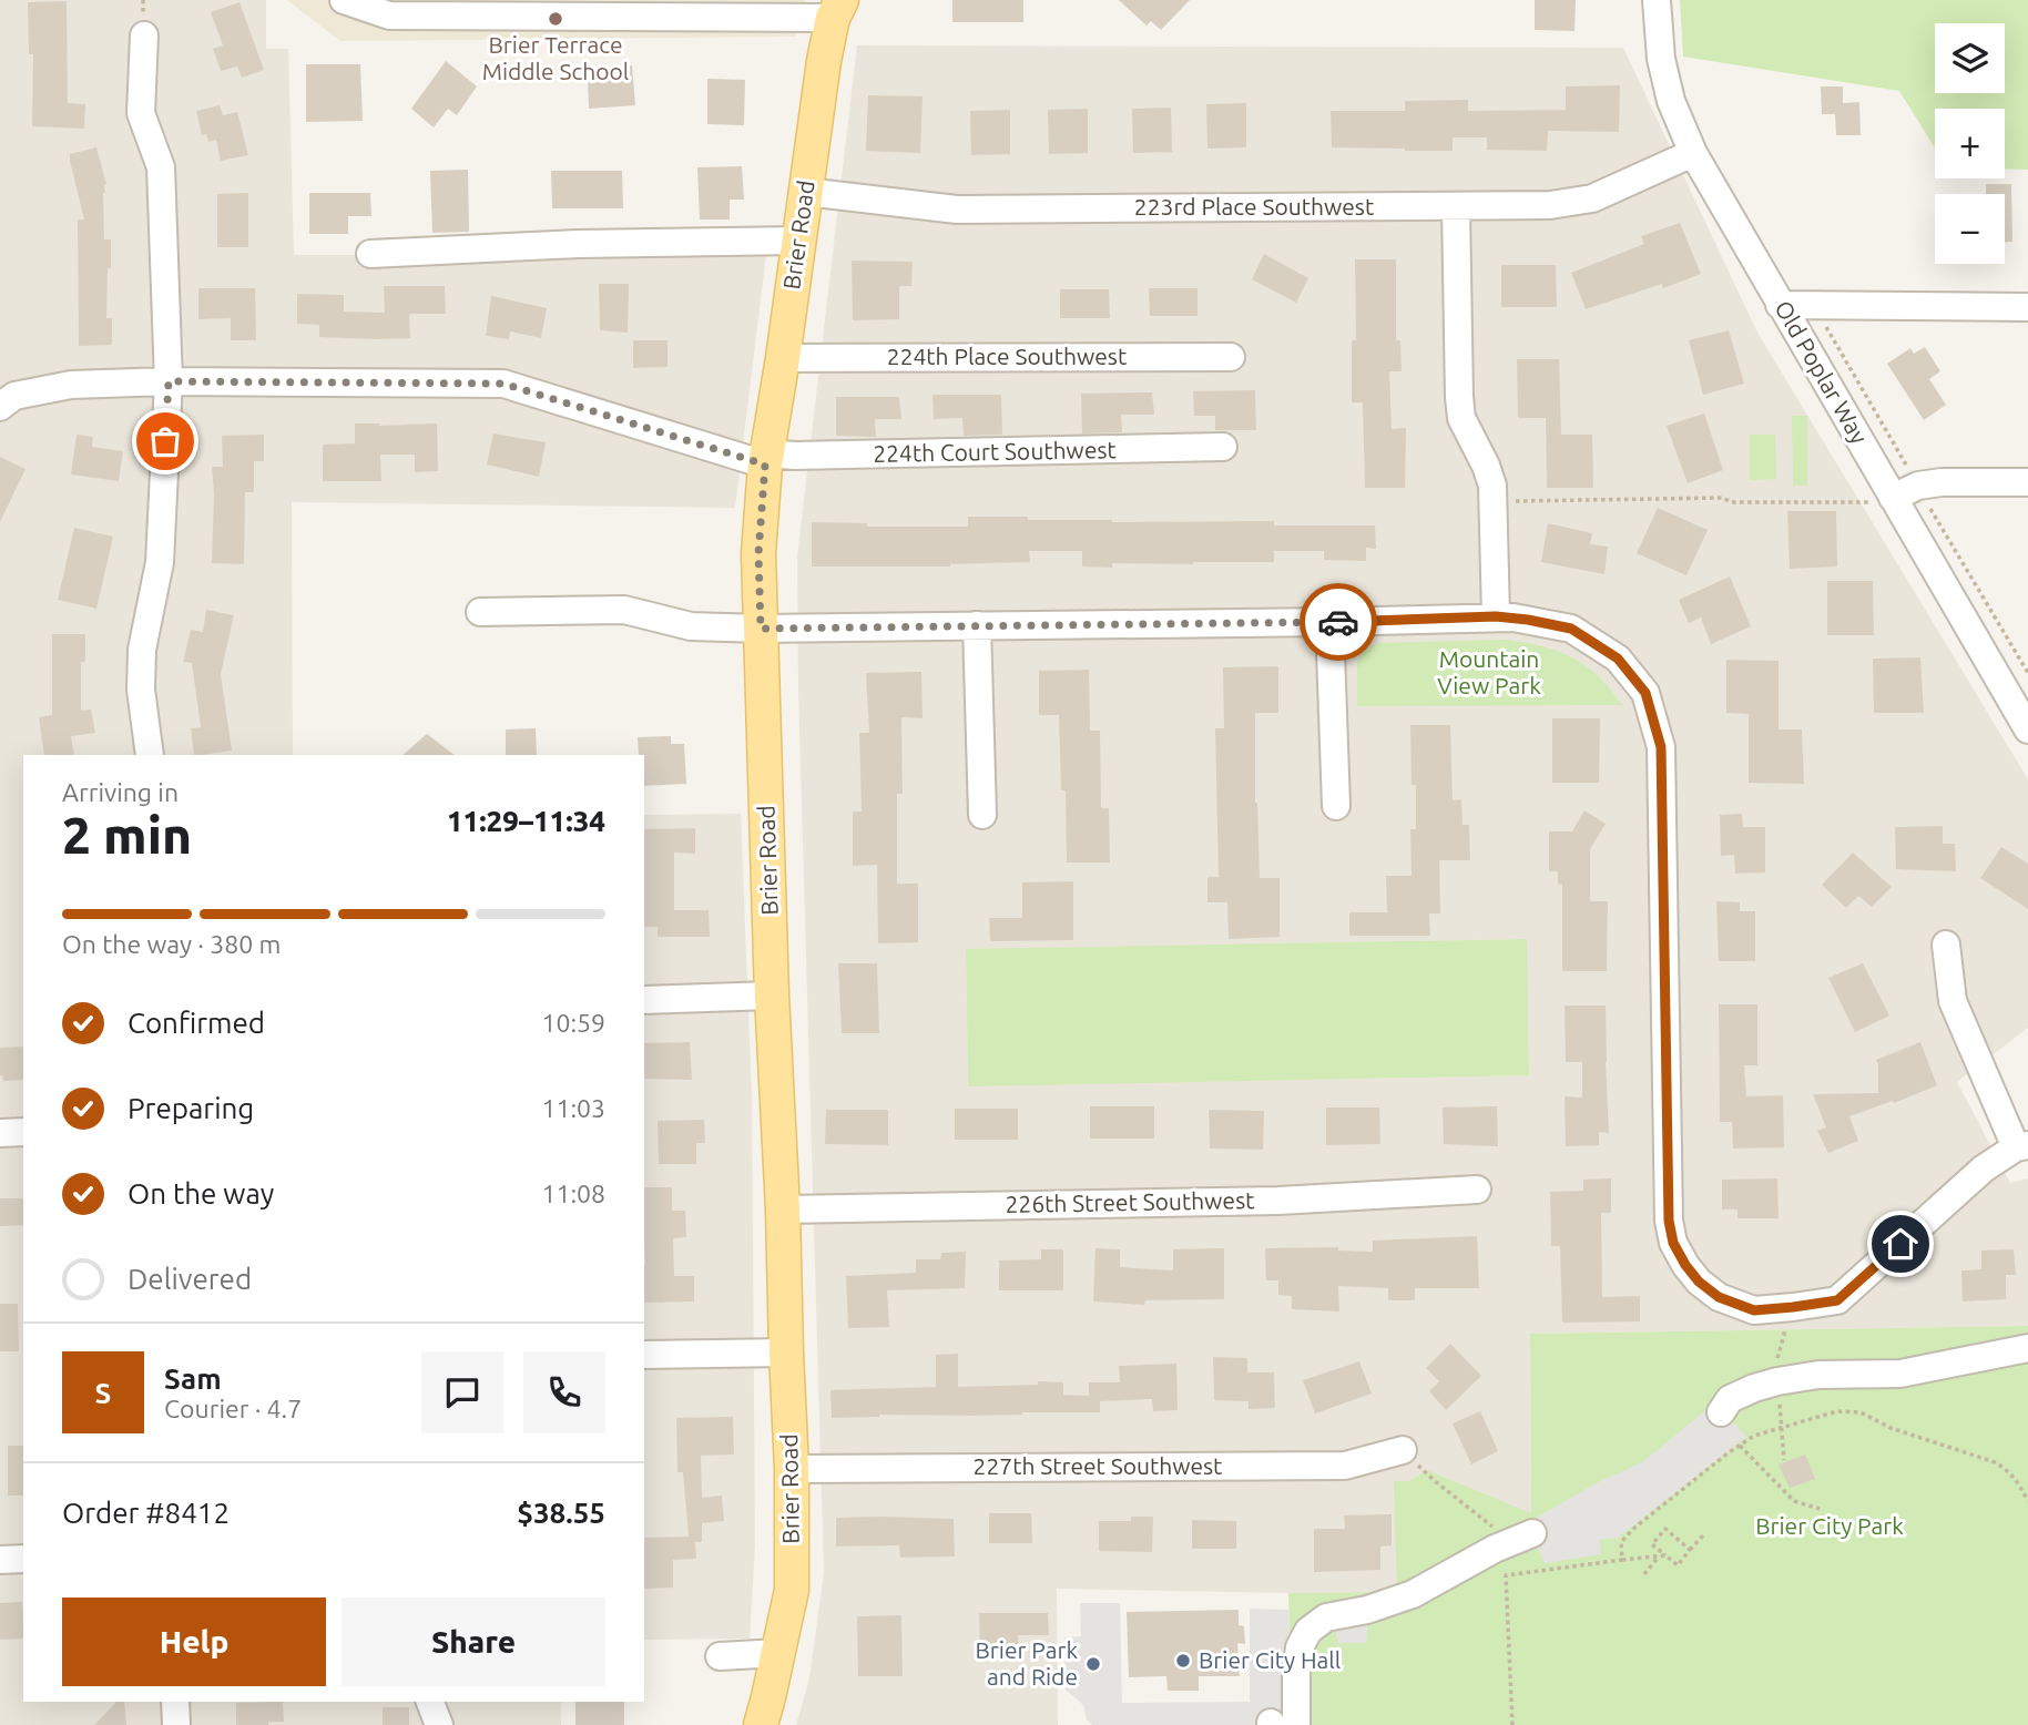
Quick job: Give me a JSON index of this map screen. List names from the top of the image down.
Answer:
{
  "streets": {
    "main road": ["Brier Road"],
    "street": [
      "223rd Place Southwest",
      "224th Place Southwest",
      "Old Poplar Way",
      "224th Court Southwest",
      "226th Street Southwest",
      "227th Street Southwest"
    ]
  },
  "crossings": [
    ["223rd Place Southwest", "Brier Road"],
    ["223rd Place Southwest", "Old Poplar Way"],
    ["Brier Road", "224th Place Southwest"],
    ["Brier Road", "224th Court Southwest"],
    ["Brier Road", "226th Street Southwest"],
    ["Brier Road", "227th Street Southwest"]
  ],
  "parks": ["Mountain View Park", "Brier City Park"],
  "places": ["Brier Terrace Middle School", "Brier City Hall", "Brier Park and Ride"],
  "page": {
    "map_buttons": ["+", "−"],
    "heading": ["2 min", "Arriving in", "11:29–11:34"],
    "panel": [
      "Sam",
      "Courier · 4.7",
      "Order #8412",
      "$38.55"
    ],
    "bar": "On the way · 380 m",
    "list": [
      ["Confirmed", "10:59"],
      ["Preparing", "11:03"],
      ["On the way", "11:08"],
      "Delivered"
    ],
    "round": "S",
    "buttons": ["Help", "Share"]
  }
}
